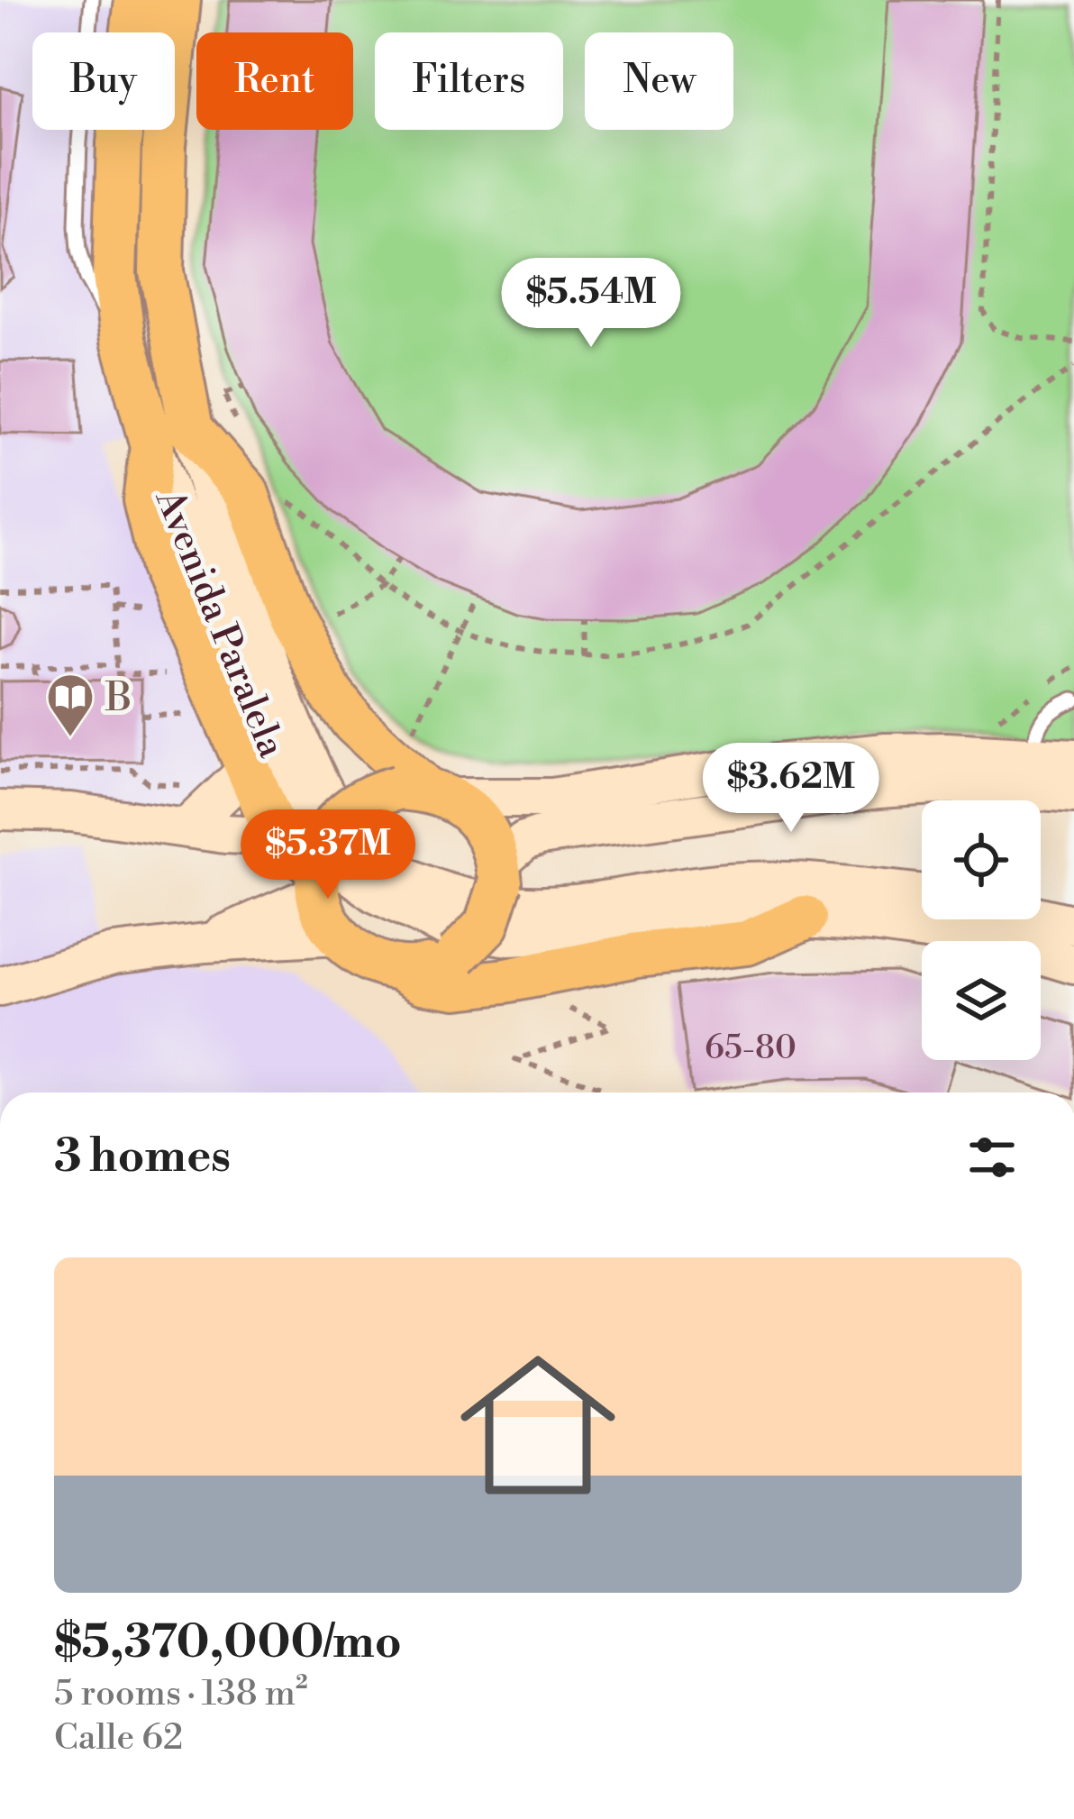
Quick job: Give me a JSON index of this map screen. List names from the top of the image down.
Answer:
{
  "streets": {
    "main road": ["Avenida Paralela"]
  },
  "places": {
    "library": ["B"]
  },
  "house_numbers": ["65-80"],
  "page": {
    "chip": [
      "Buy",
      "Rent",
      "Filters",
      "New"
    ],
    "price": ["$5.54M", "$3.62M", "$5.37M"],
    "heading": "3 homes",
    "list": [
      {
        "name": "$5,370,000/mo",
        "note": "5 rooms · 138 m² · Calle 62"
      }
    ]
  }
}
